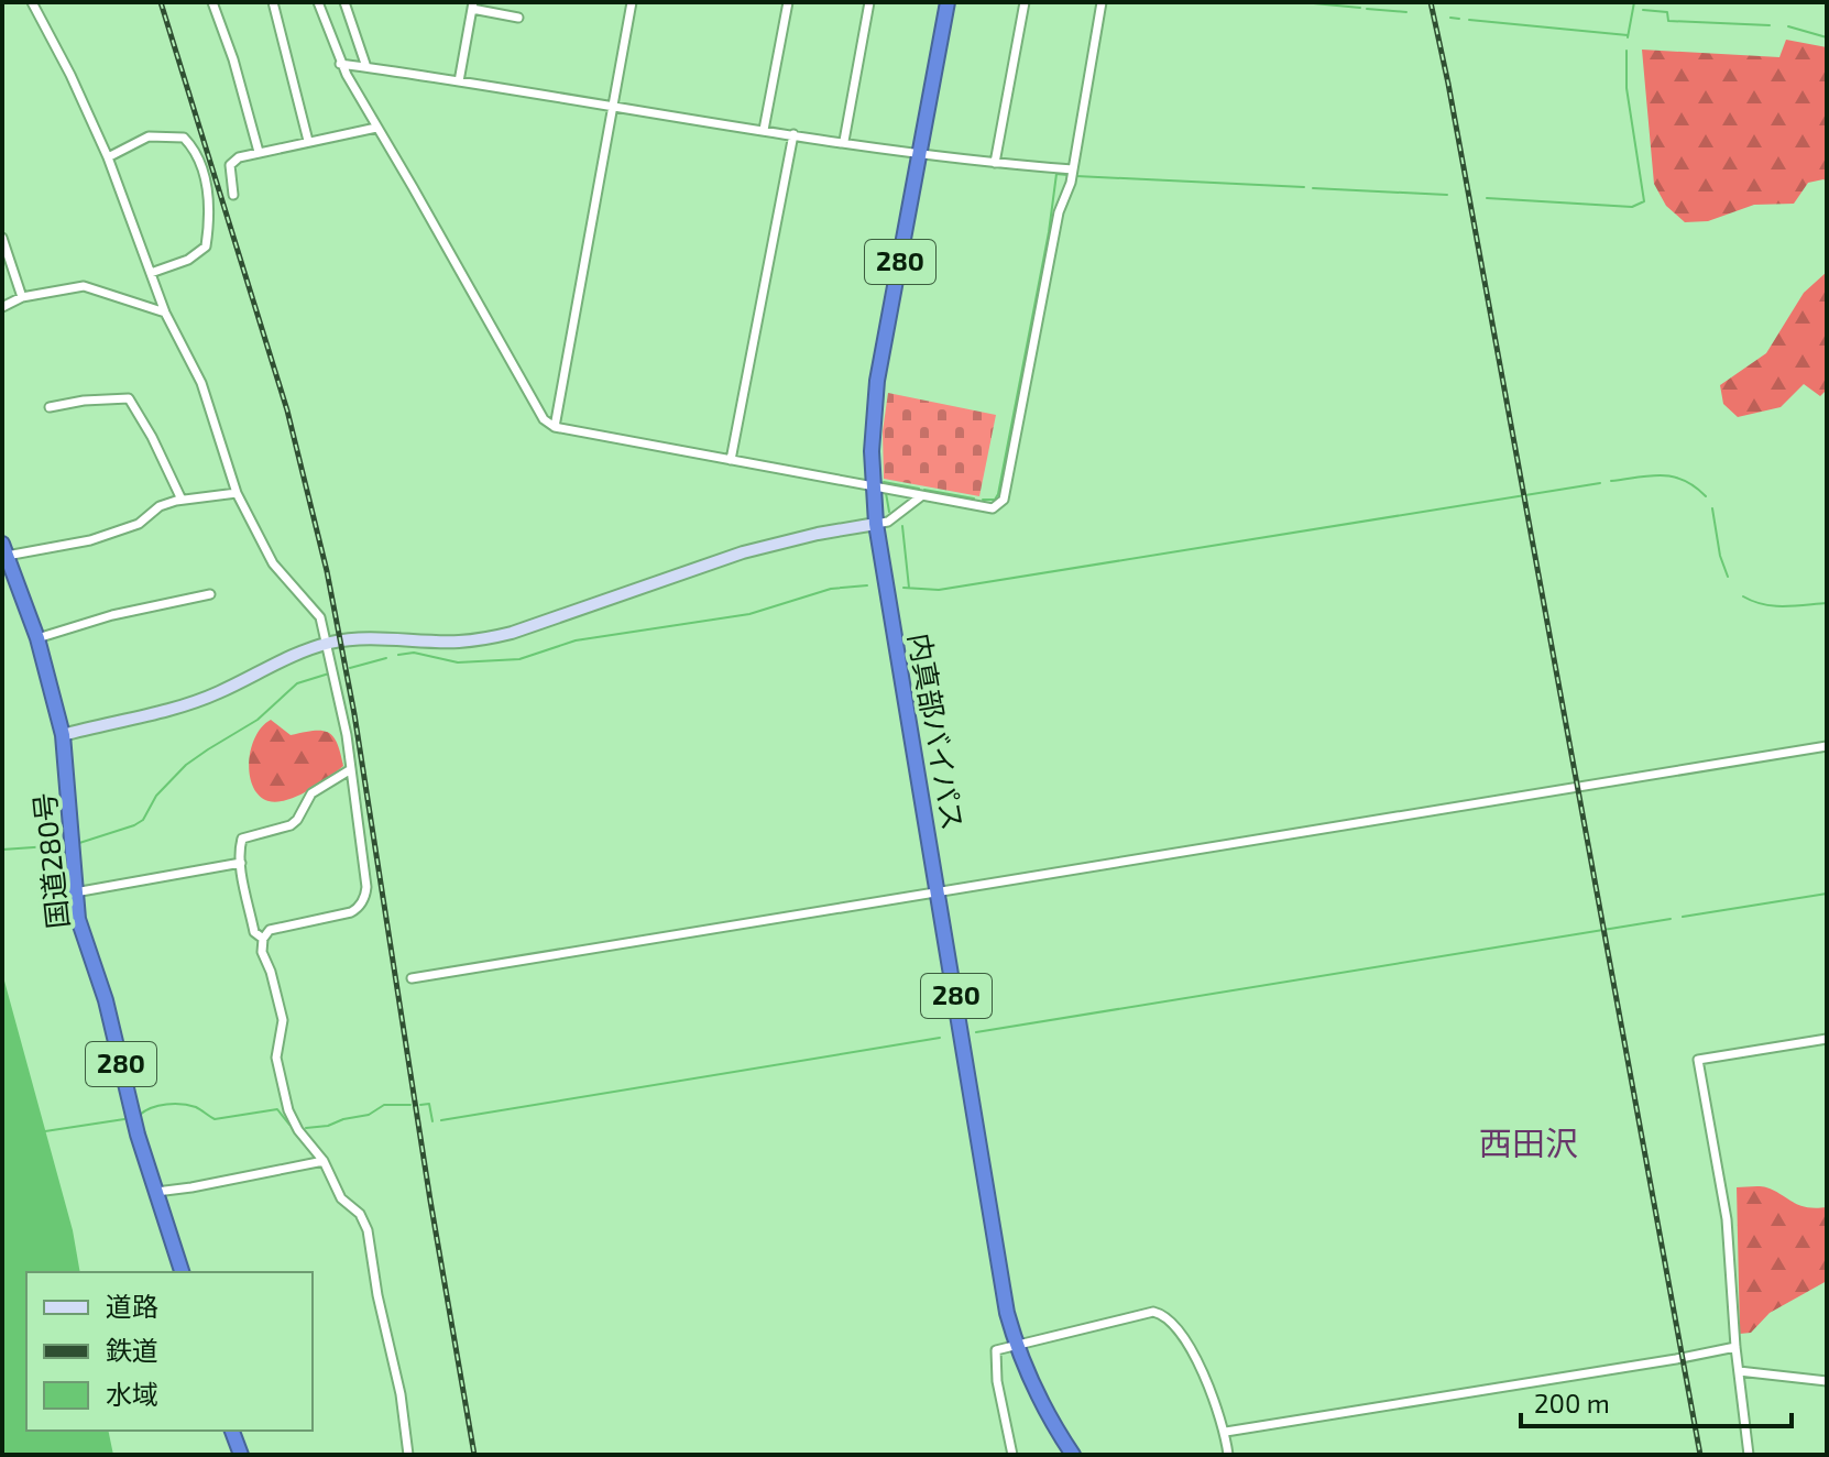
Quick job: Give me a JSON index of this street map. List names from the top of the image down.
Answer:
{
  "streets": {
    "highway": ["280", "内真部バイパス", "国道280号"]
  },
  "districts": ["西田沢"],
  "legend": ["道路", "鉄道", "水域"],
  "scale_bar": "200 m"
}
